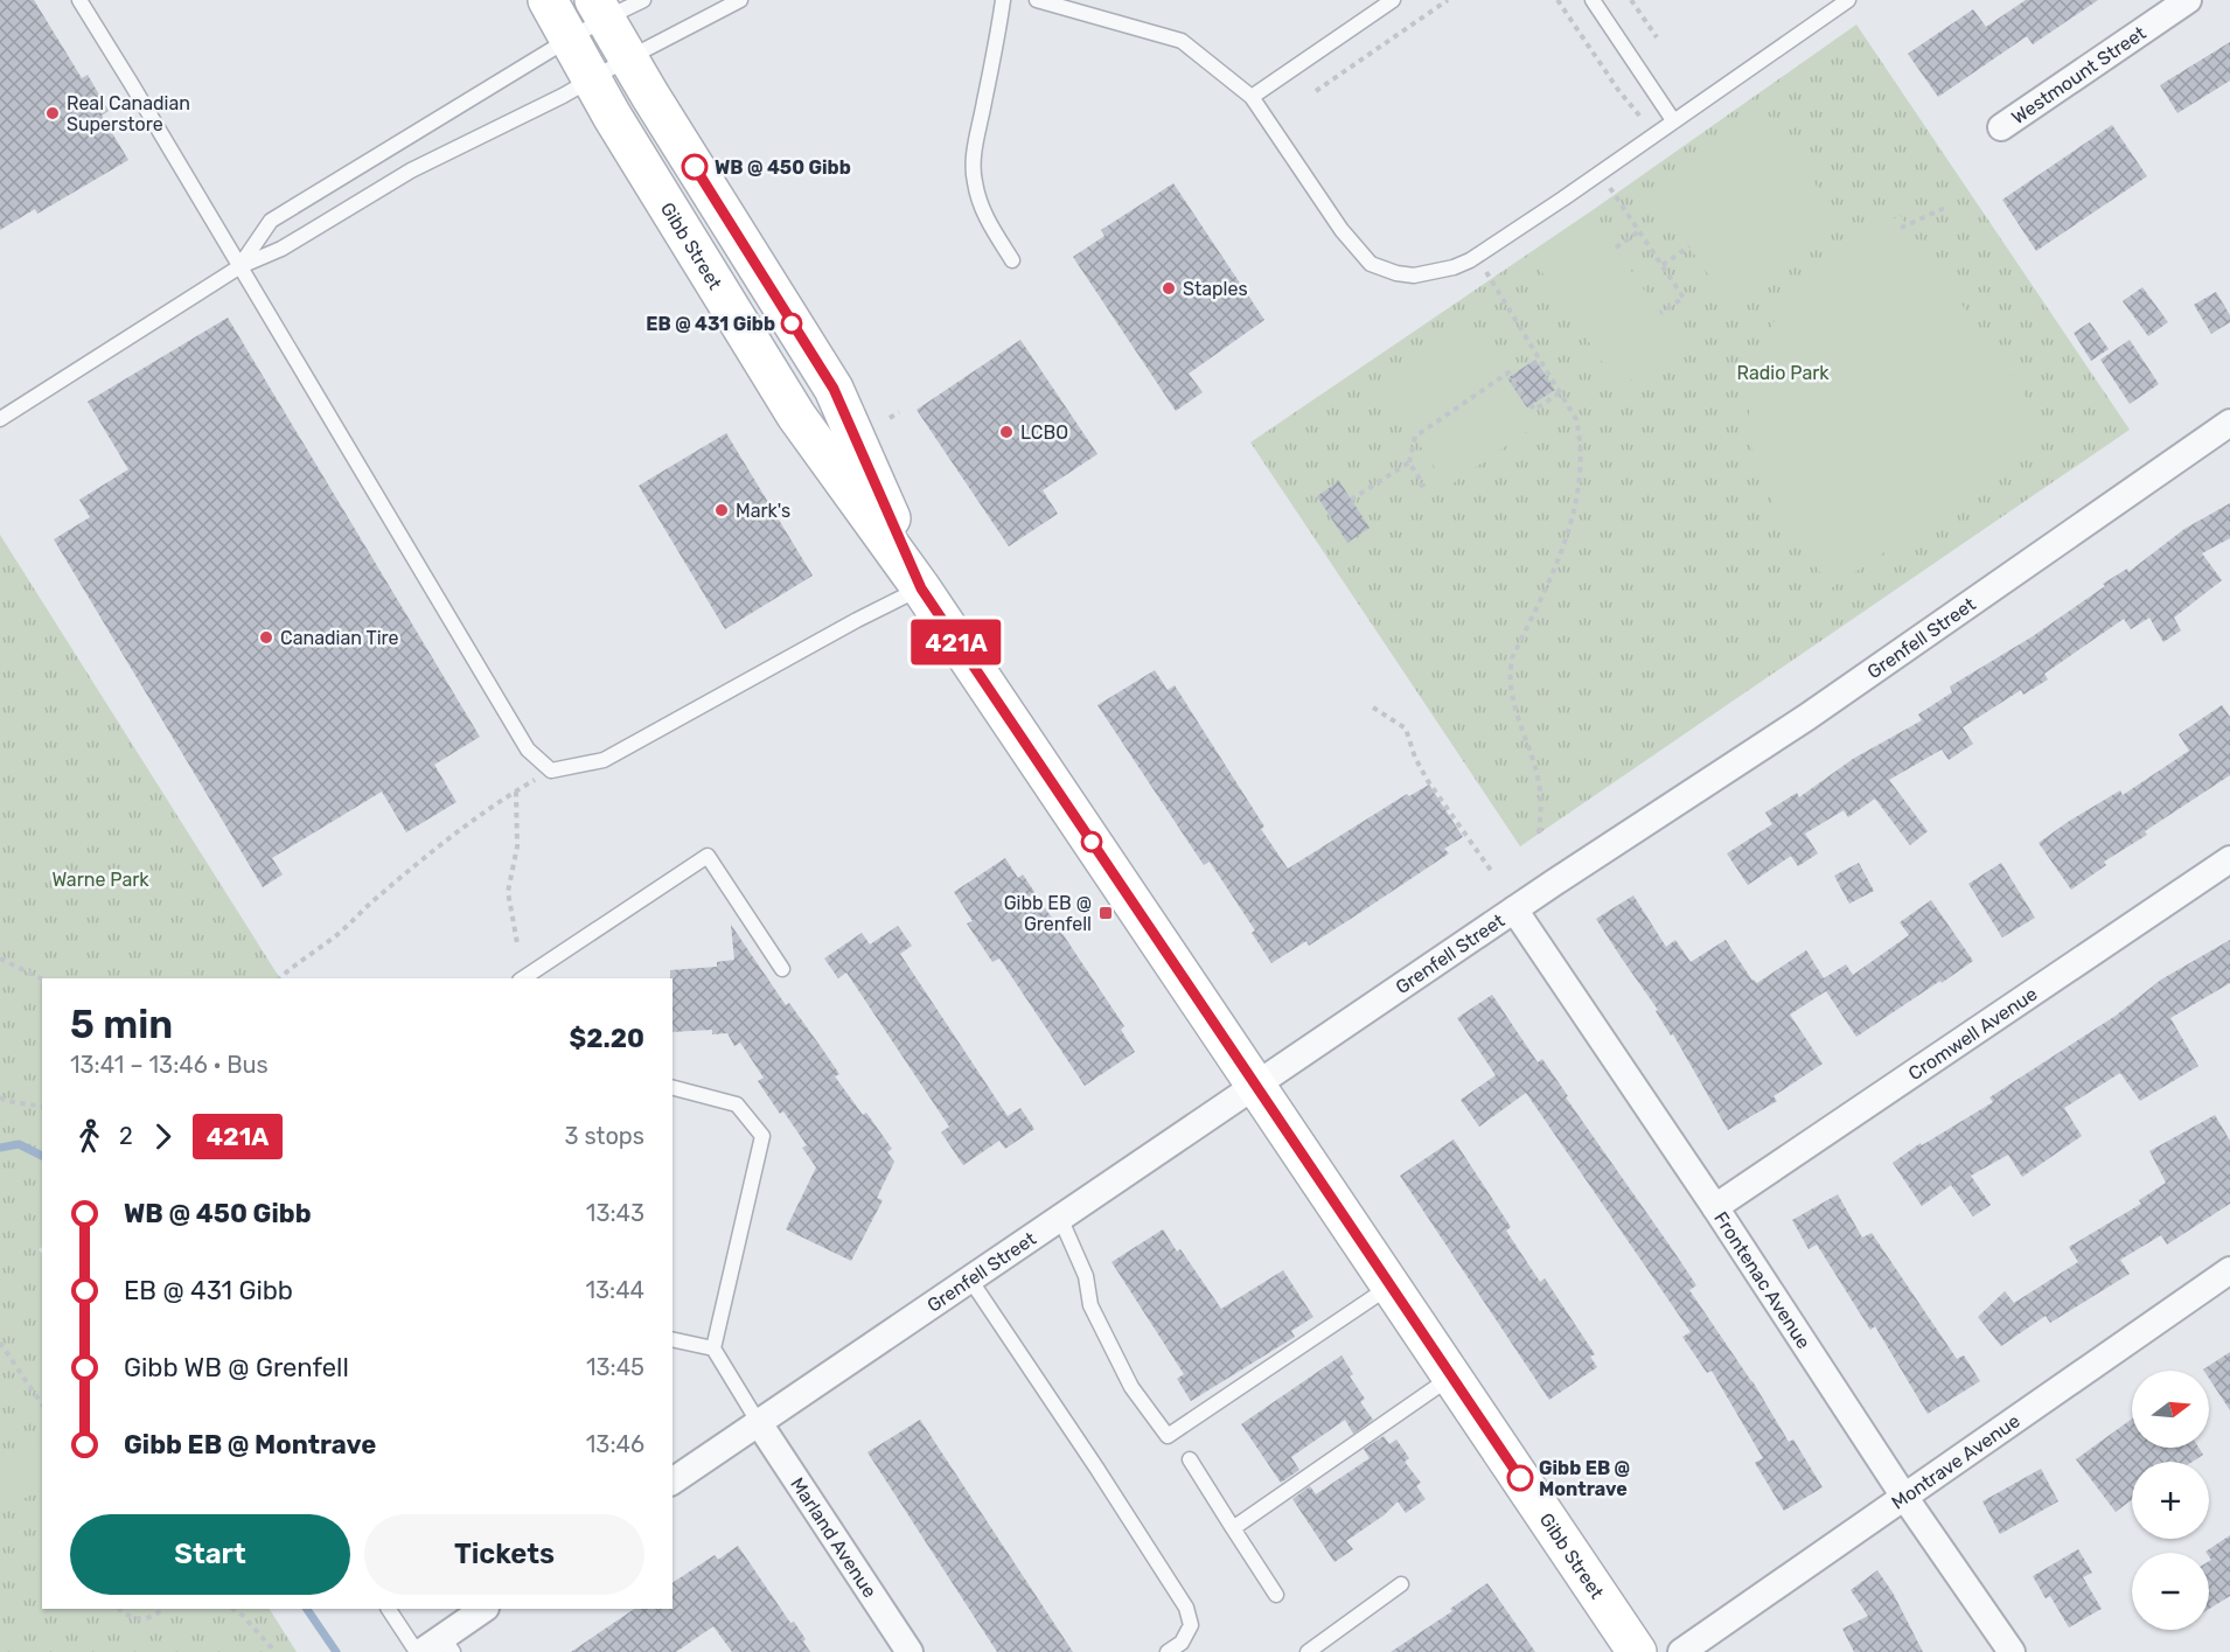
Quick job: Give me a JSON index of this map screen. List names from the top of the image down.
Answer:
{
  "streets": {
    "main road": ["Gibb Street"],
    "street": [
      "Westmount Street",
      "Grenfell Street",
      "Cromwell Avenue",
      "Frontenac Avenue",
      "Montrave Avenue",
      "Marland Avenue"
    ]
  },
  "crossings": [
    ["Gibb Street", "Grenfell Street"],
    ["Grenfell Street", "Frontenac Avenue"],
    ["Grenfell Street", "Marland Avenue"],
    ["Cromwell Avenue", "Frontenac Avenue"],
    ["Frontenac Avenue", "Montrave Avenue"]
  ],
  "parks": ["Radio Park", "Warne Park"],
  "places": {
    "other": [
      "Real Canadian Superstore",
      "WB @ 450 Gibb",
      "Staples",
      "EB @ 431 Gibb",
      "LCBO",
      "Mark's",
      "Canadian Tire",
      "Gibb EB @ Montrave"
    ],
    "transit": ["Gibb EB @ Grenfell"]
  },
  "lines": ["bus line 421A"],
  "north": "right",
  "page": {
    "on_map": "421A",
    "heading": ["5 min", "13:41 – 13:46 · Bus", "$2.20"],
    "legs": ["2", "421A", "3 stops"],
    "list": [
      {
        "name": "WB @ 450 Gibb",
        "value": "13:43"
      },
      {
        "name": "EB @ 431 Gibb",
        "value": "13:44"
      },
      {
        "name": "Gibb WB @ Grenfell",
        "value": "13:45"
      },
      {
        "name": "Gibb EB @ Montrave",
        "value": "13:46"
      }
    ],
    "map_buttons": ["+", "−"],
    "buttons": ["Start", "Tickets"]
  }
}
